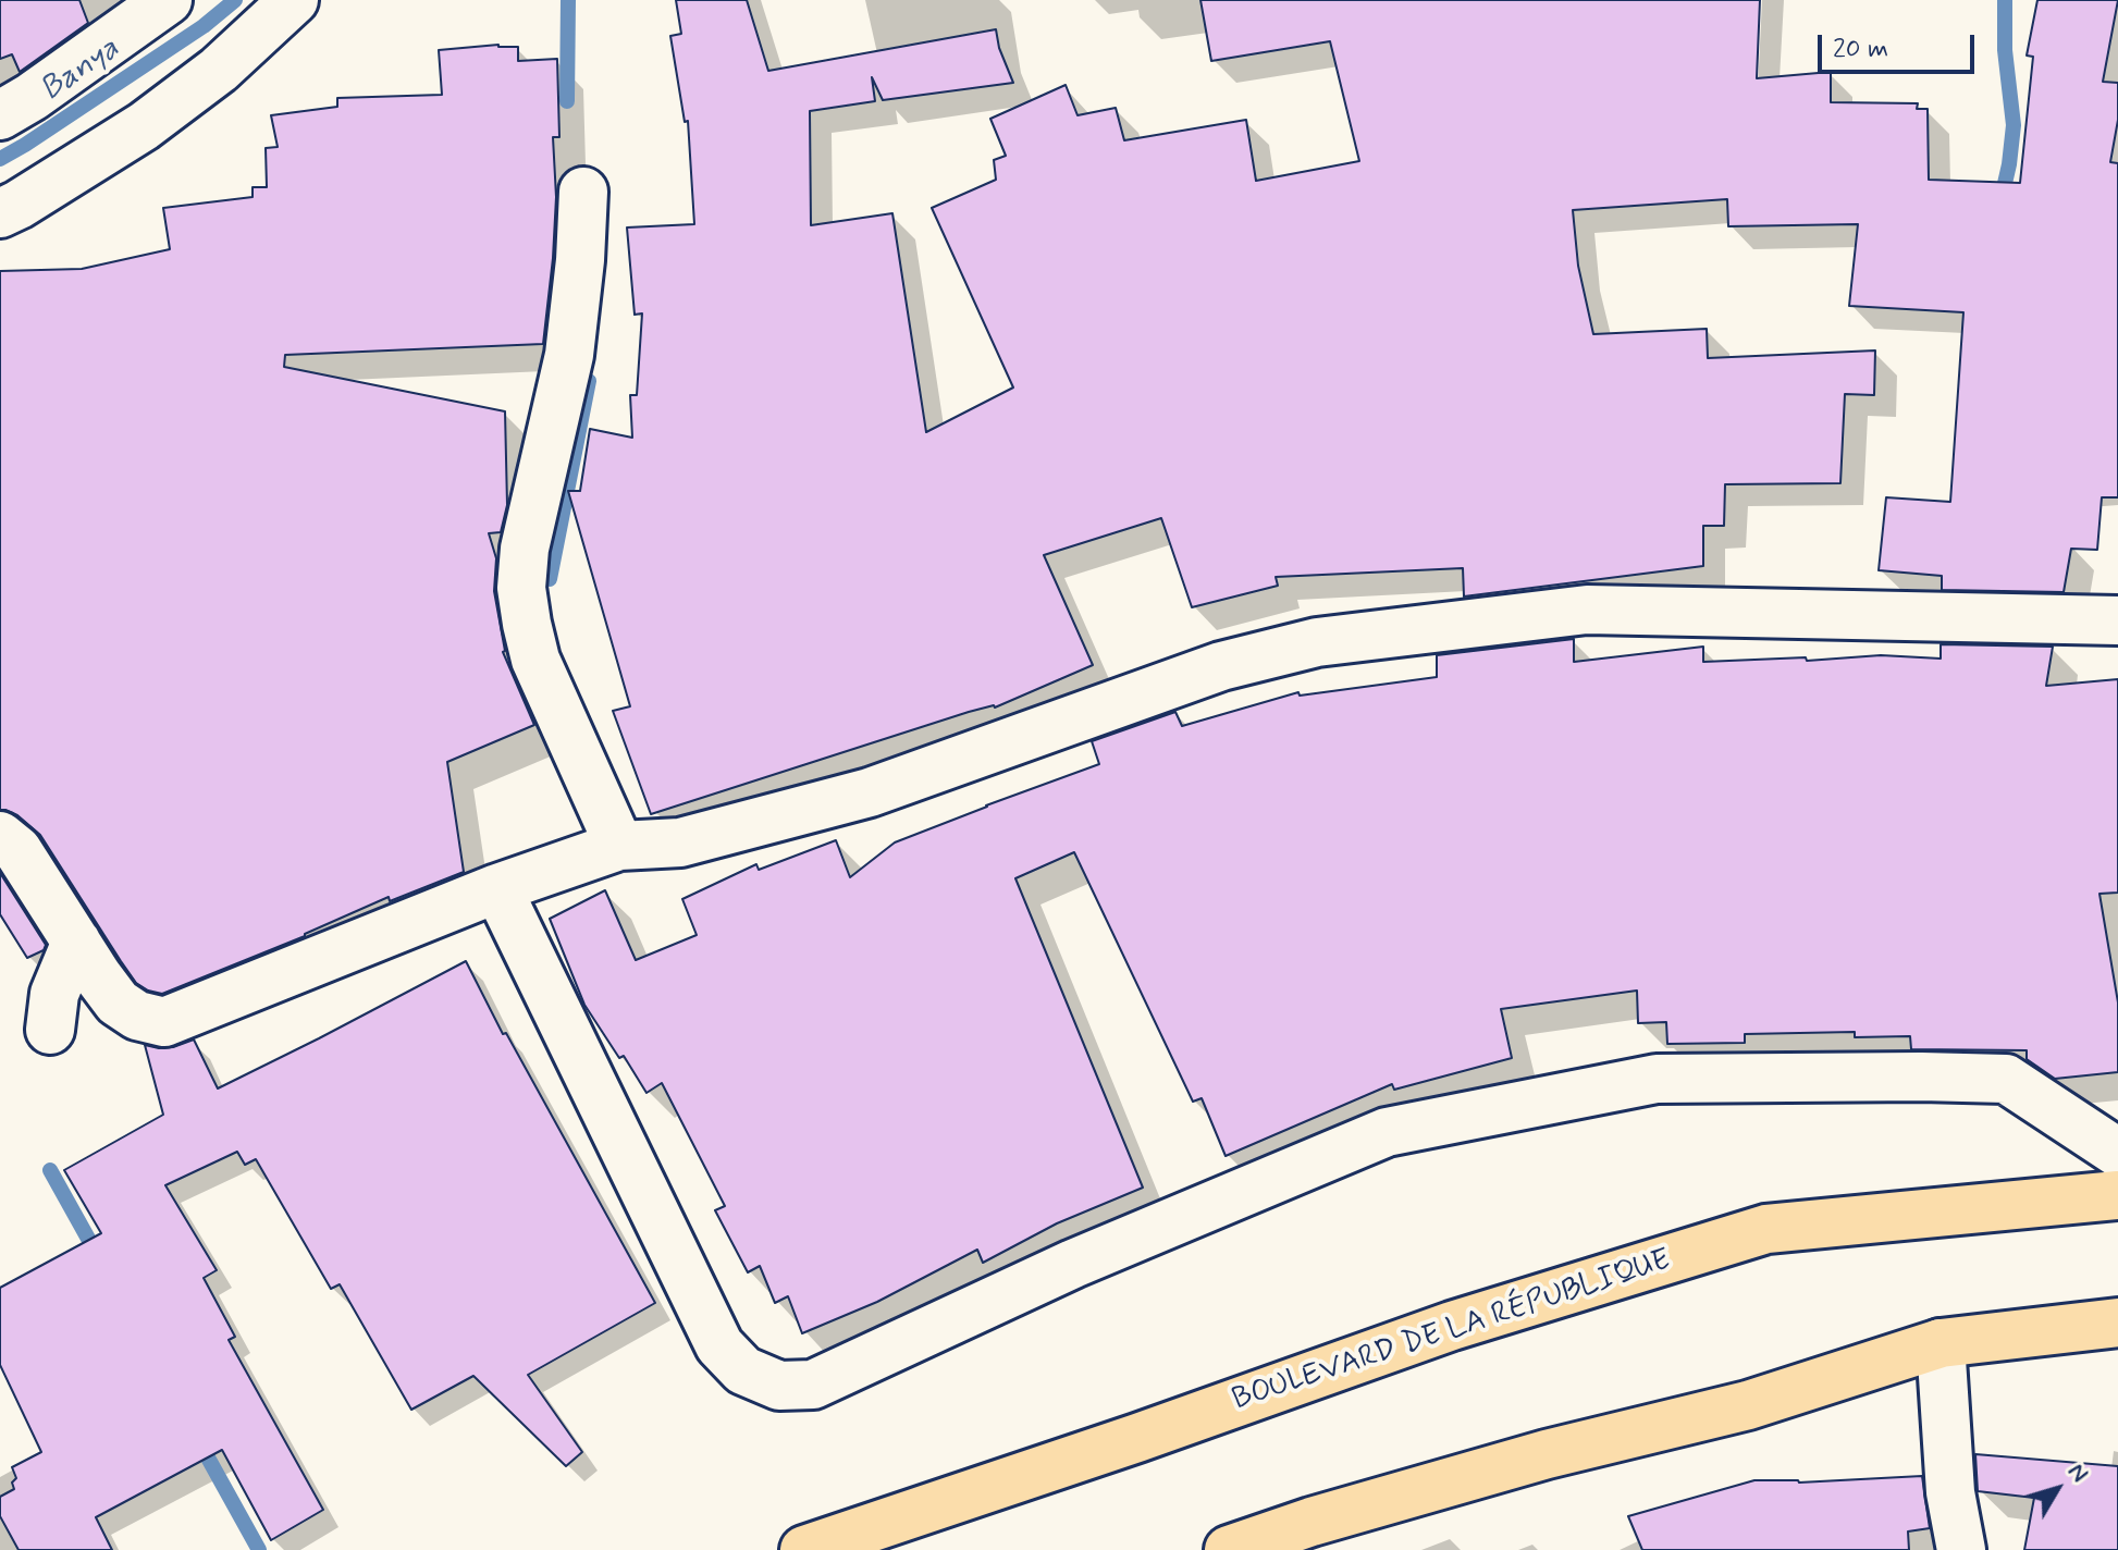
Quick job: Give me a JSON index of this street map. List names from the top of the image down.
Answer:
{
  "streets": {
    "main road": ["BOULEVARD DE LA RÉPUBLIQUE"]
  },
  "water": ["Banya"],
  "scale_bar": "20 m",
  "north": "top right"
}
